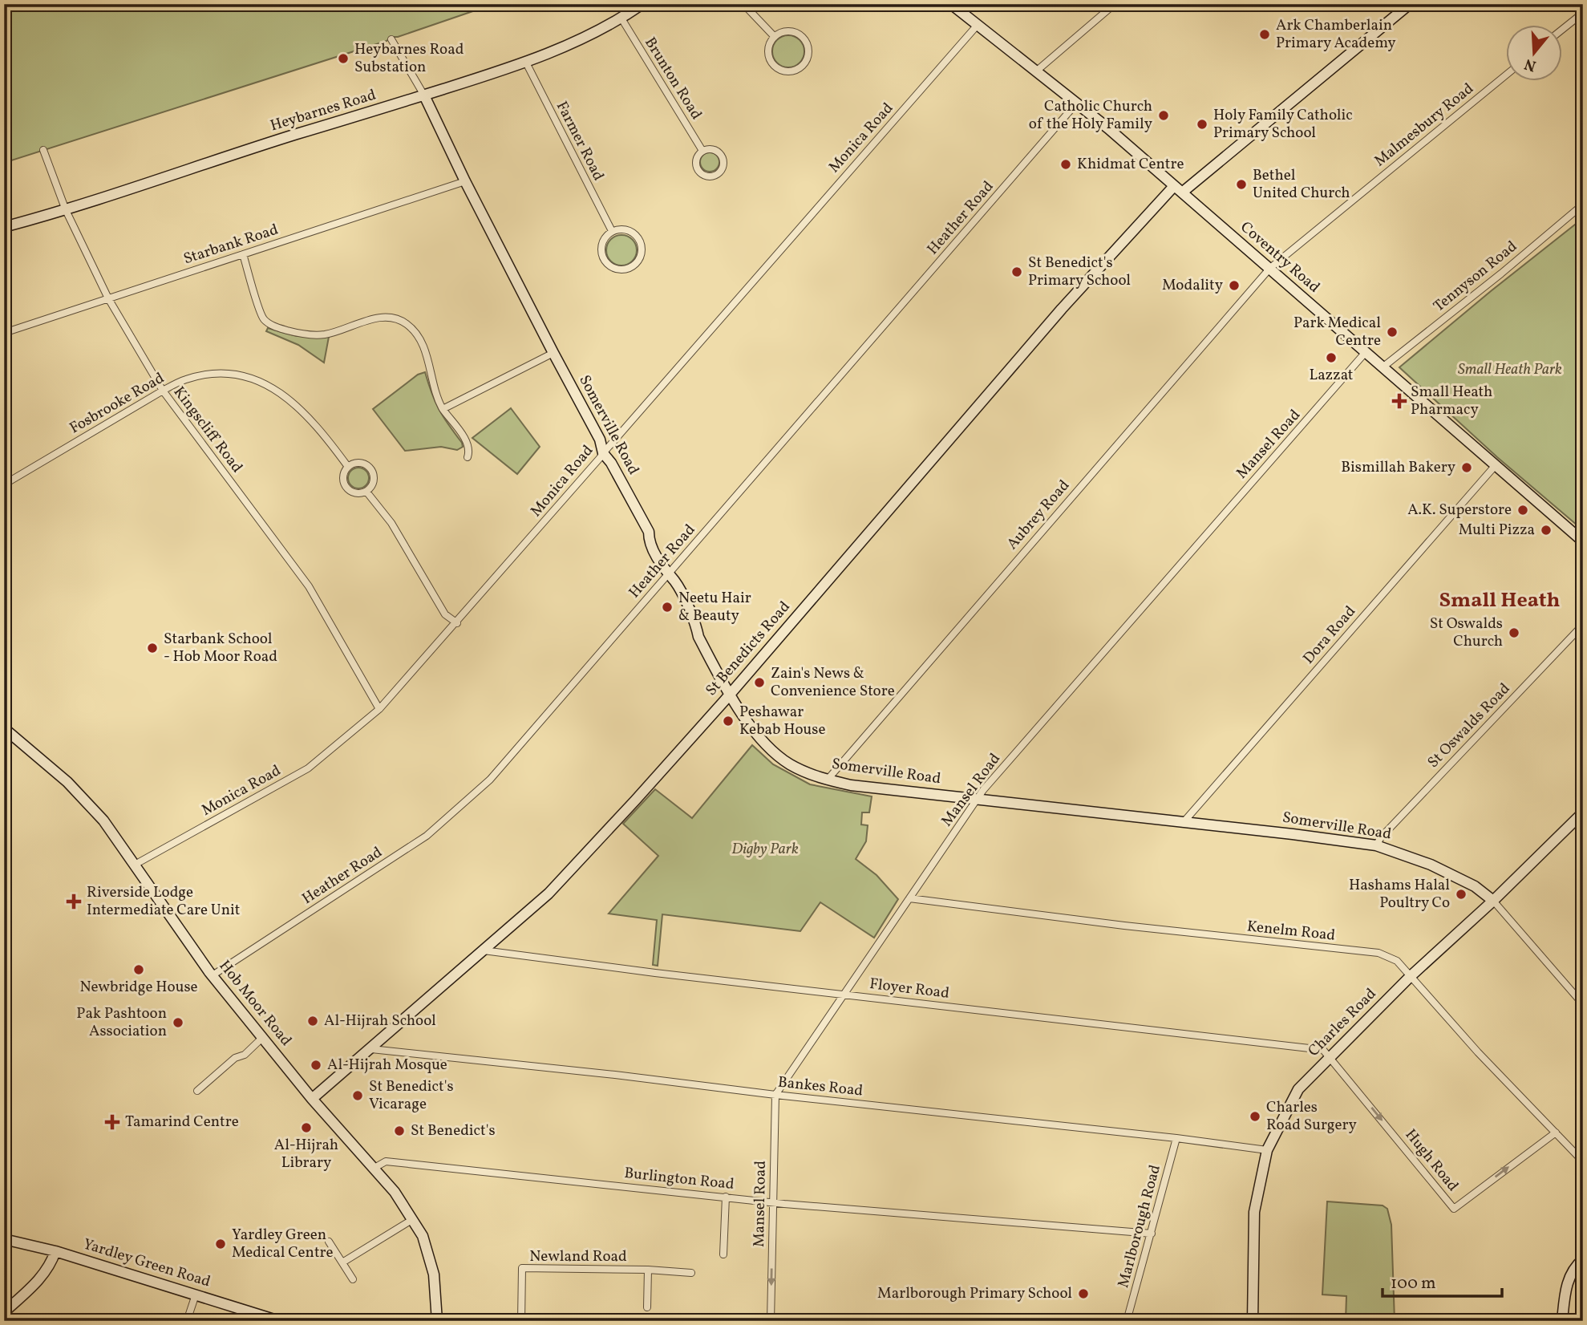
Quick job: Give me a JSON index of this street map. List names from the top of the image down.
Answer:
{
  "streets": {
    "street": [
      "Brunton Road",
      "Heybarnes Road",
      "Malmesbury Road",
      "Monica Road",
      "Farmer Road",
      "Heather Road",
      "Starbank Road",
      "Coventry Road",
      "Tennyson Road",
      "Fosbrooke Road",
      "Somerville Road",
      "Kingscliff Road",
      "Mansel Road",
      "Aubrey Road",
      "Dora Road",
      "St Benedicts Road",
      "St Oswalds Road",
      "Kenelm Road",
      "Floyer Road",
      "Hob Moor Road",
      "Charles Road",
      "Bankes Road",
      "Hugh Road",
      "Burlington Road",
      "Marlborough Road",
      "Newland Road",
      "Yardley Green Road"
    ]
  },
  "crossings": [
    ["Brunton Road", "Heybarnes Road"],
    ["Heybarnes Road", "Farmer Road"],
    ["Heybarnes Road", "Somerville Road"],
    ["Heybarnes Road", "Kingscliff Road"],
    ["Malmesbury Road", "Coventry Road"],
    ["Malmesbury Road", "Aubrey Road"],
    ["Monica Road", "Coventry Road"],
    ["Monica Road", "Fosbrooke Road"],
    ["Monica Road", "Somerville Road"],
    ["Monica Road", "Kingscliff Road"],
    ["Monica Road", "Hob Moor Road"],
    ["Heather Road", "Coventry Road"],
    ["Heather Road", "Somerville Road"],
    ["Heather Road", "Hob Moor Road"],
    ["Starbank Road", "Somerville Road"],
    ["Starbank Road", "Kingscliff Road"],
    ["Coventry Road", "Tennyson Road"],
    ["Coventry Road", "Mansel Road"],
    ["Coventry Road", "Aubrey Road"],
    ["Coventry Road", "Dora Road"],
    ["Coventry Road", "St Benedicts Road"],
    ["Fosbrooke Road", "Kingscliff Road"],
    ["Somerville Road", "Mansel Road"],
    ["Somerville Road", "Aubrey Road"],
    ["Somerville Road", "Dora Road"],
    ["Somerville Road", "St Benedicts Road"],
    ["Somerville Road", "St Oswalds Road"],
    ["Somerville Road", "Charles Road"],
    ["Mansel Road", "Kenelm Road"],
    ["Mansel Road", "Floyer Road"],
    ["Mansel Road", "Bankes Road"],
    ["Mansel Road", "Burlington Road"],
    ["St Benedicts Road", "Floyer Road"],
    ["St Benedicts Road", "Hob Moor Road"],
    ["St Benedicts Road", "Bankes Road"],
    ["Kenelm Road", "Charles Road"],
    ["Kenelm Road", "Hugh Road"],
    ["Floyer Road", "Charles Road"],
    ["Floyer Road", "Hugh Road"],
    ["Hob Moor Road", "Burlington Road"],
    ["Charles Road", "Bankes Road"],
    ["Charles Road", "Hugh Road"],
    ["Bankes Road", "Marlborough Road"],
    ["Burlington Road", "Marlborough Road"]
  ],
  "districts": ["Small Heath"],
  "parks": ["Small Heath Park", "Digby Park"],
  "places": {
    "other": [
      "Ark Chamberlain Primary Academy",
      "Heybarnes Road Substation",
      "Catholic Church of the Holy Family",
      "Holy Family Catholic Primary School",
      "Khidmat Centre",
      "Bethel United Church",
      "St Benedict's Primary School",
      "Modality",
      "Park Medical Centre",
      "Lazzat",
      "Bismillah Bakery",
      "A.K. Superstore",
      "Multi Pizza",
      "Neetu Hair & Beauty",
      "St Oswalds Church",
      "Starbank School - Hob Moor Road",
      "Zain's News & Convenience Store",
      "Peshawar Kebab House",
      "Hashams Halal Poultry Co",
      "Newbridge House",
      "Al-Hijrah School",
      "Pak Pashtoon Association",
      "Al-Hijrah Mosque",
      "St Benedict's Vicarage",
      "Charles Road Surgery",
      "Al-Hijrah Library",
      "St Benedict's",
      "Yardley Green Medical Centre",
      "Marlborough Primary School"
    ],
    "health": ["Small Heath Pharmacy", "Riverside Lodge Intermediate Care Unit", "Tamarind Centre"]
  },
  "scale_bar": "100 m",
  "north": "bottom"
}
